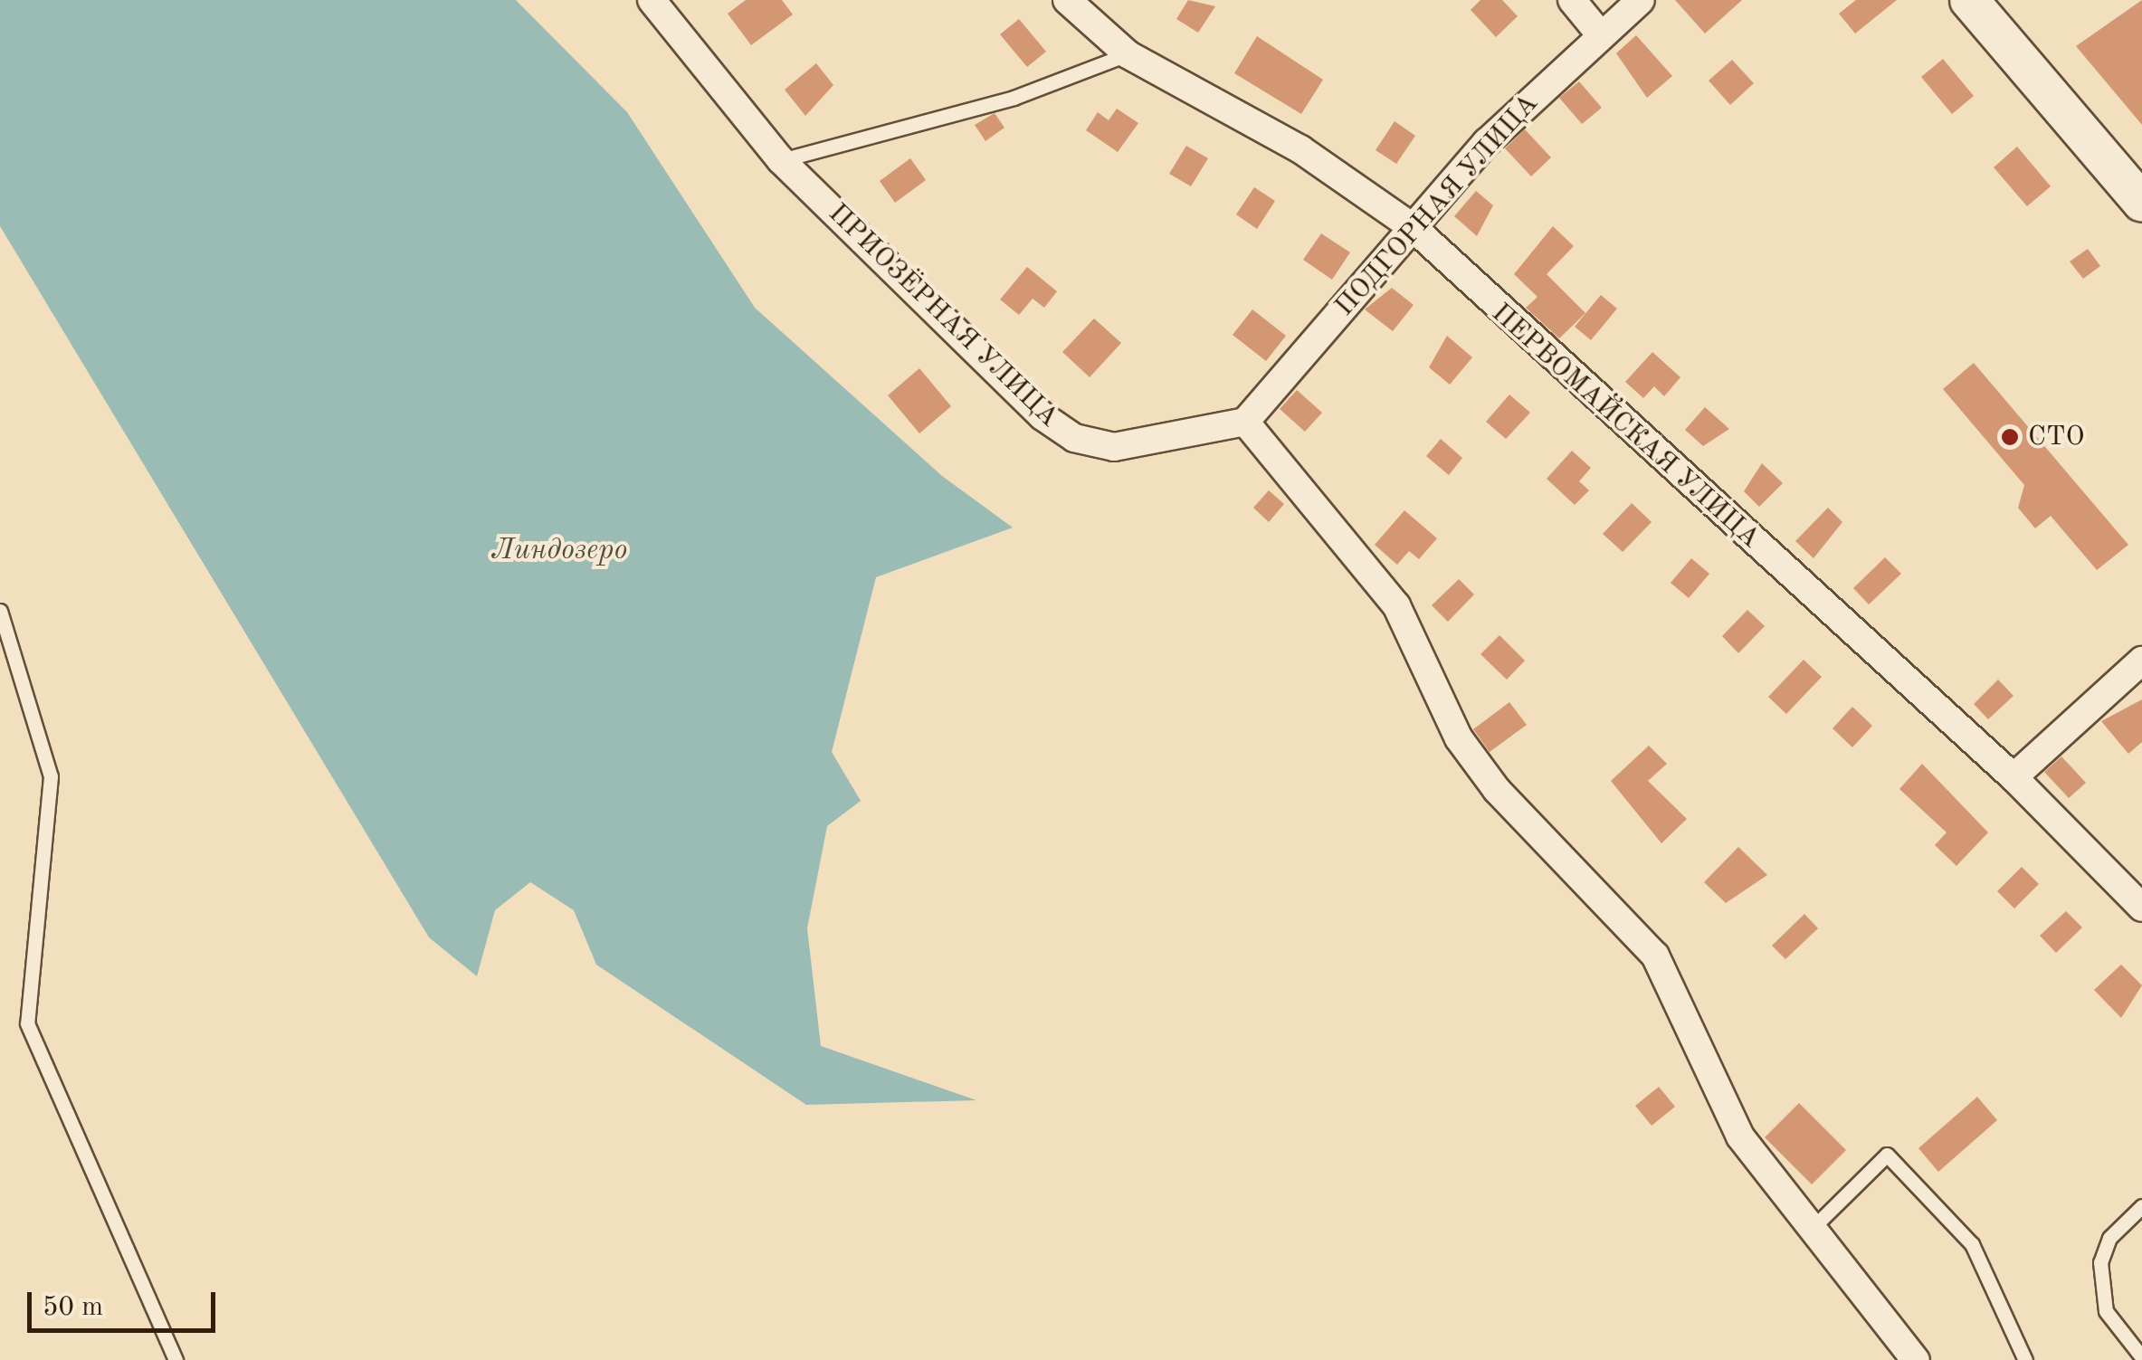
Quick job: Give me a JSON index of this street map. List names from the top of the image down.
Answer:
{
  "streets": {
    "street": ["ПОДГОРНАЯ УЛИЦА", "ПРИОЗЁРНАЯ УЛИЦА", "ПЕРВОМАЙСКАЯ УЛИЦА"]
  },
  "crossings": [
    ["ПОДГОРНАЯ УЛИЦА", "ПРИОЗЁРНАЯ УЛИЦА"],
    ["ПОДГОРНАЯ УЛИЦА", "ПЕРВОМАЙСКАЯ УЛИЦА"]
  ],
  "water": ["Линдозеро"],
  "places": ["СТО"],
  "scale_bar": "50 m"
}
